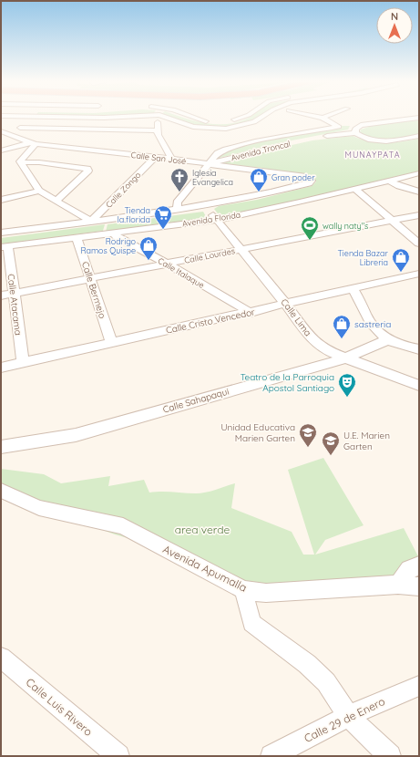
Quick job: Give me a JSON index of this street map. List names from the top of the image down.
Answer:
{
  "streets": {
    "street": [
      "Avenida Troncal",
      "Calle San José",
      "Calle Zongo",
      "Avenida Florida",
      "Calle Lourdes",
      "Calle Italaque",
      "Calle Bermejo",
      "Calle Atacama",
      "Calle Lima",
      "Calle Cristo Vencedor",
      "Calle Sahapaqui",
      "Avenida Apumalla",
      "Calle Luis Rivero",
      "Calle 29 de Enero"
    ]
  },
  "crossings": [
    ["Avenida Troncal", "Calle San José"],
    ["Calle San José", "Calle Zongo"],
    ["Calle San José", "Avenida Florida"],
    ["Calle Zongo", "Avenida Florida"],
    ["Avenida Florida", "Calle Italaque"],
    ["Avenida Florida", "Calle Bermejo"],
    ["Avenida Florida", "Calle Atacama"],
    ["Avenida Florida", "Calle Lima"],
    ["Calle Lourdes", "Calle Italaque"],
    ["Calle Lourdes", "Calle Bermejo"],
    ["Calle Lourdes", "Calle Atacama"],
    ["Calle Lourdes", "Calle Lima"],
    ["Calle Italaque", "Calle Cristo Vencedor"],
    ["Calle Bermejo", "Calle Cristo Vencedor"],
    ["Calle Atacama", "Calle Cristo Vencedor"],
    ["Calle Lima", "Calle Cristo Vencedor"],
    ["Calle Lima", "Calle Sahapaqui"]
  ],
  "districts": ["MUNAYPATA"],
  "parks": ["area verde"],
  "places": {
    "church": ["Iglesia Evangelica"],
    "shop": [
      "Gran poder",
      "Rodrigo Ramos Quispe",
      "Tienda Bazar Libreria",
      "sastreria"
    ],
    "supermarket": ["Tienda la.florida"],
    "sports": ["wally naty\"s"],
    "theatre": ["Teatro de la Parroquia Apostol Santiago"],
    "school or university": ["Unidad Educativa Marien Garten", "U.E. Marien Garten"]
  },
  "north": "top"
}
